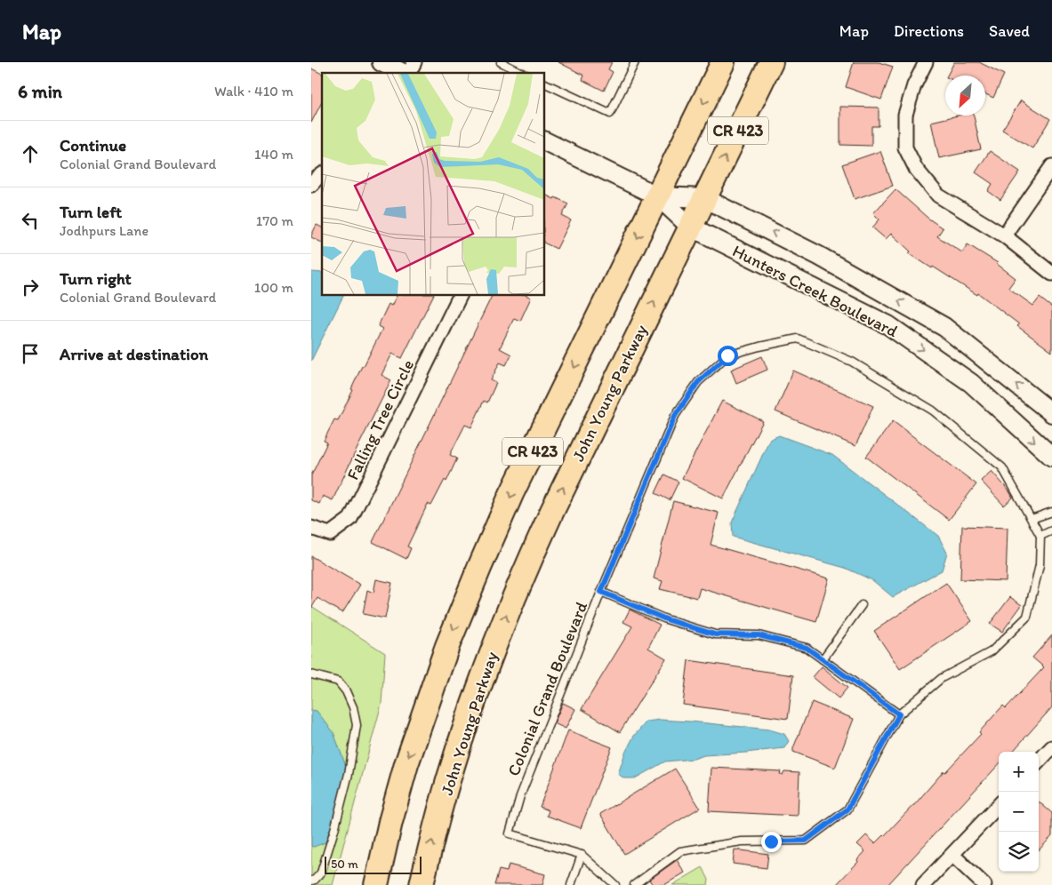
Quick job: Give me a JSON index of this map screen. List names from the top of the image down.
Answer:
{
  "streets": {
    "highway": ["CR 423", "John Young Parkway"],
    "street": ["Hunters Creek Boulevard", "Falling Tree Circle"],
    "lane": ["Colonial Grand Boulevard"]
  },
  "crossings": [
    ["CR 423", "Hunters Creek Boulevard"],
    ["Hunters Creek Boulevard", "John Young Parkway"]
  ],
  "scale_bar": "50 m",
  "north": "bottom left",
  "page": {
    "header": "Map",
    "nav": ["Map", "Directions", "Saved"],
    "heading": ["6 min", "Walk · 410 m"],
    "list": [
      ["Continue", "Colonial Grand Boulevard", "140 m"],
      ["Turn left", "Jodhpurs Lane", "170 m"],
      ["Turn right", "Colonial Grand Boulevard", "100 m"],
      "Arrive at destination"
    ],
    "map_buttons": ["+", "−"],
    "scale": "50 m"
  }
}
